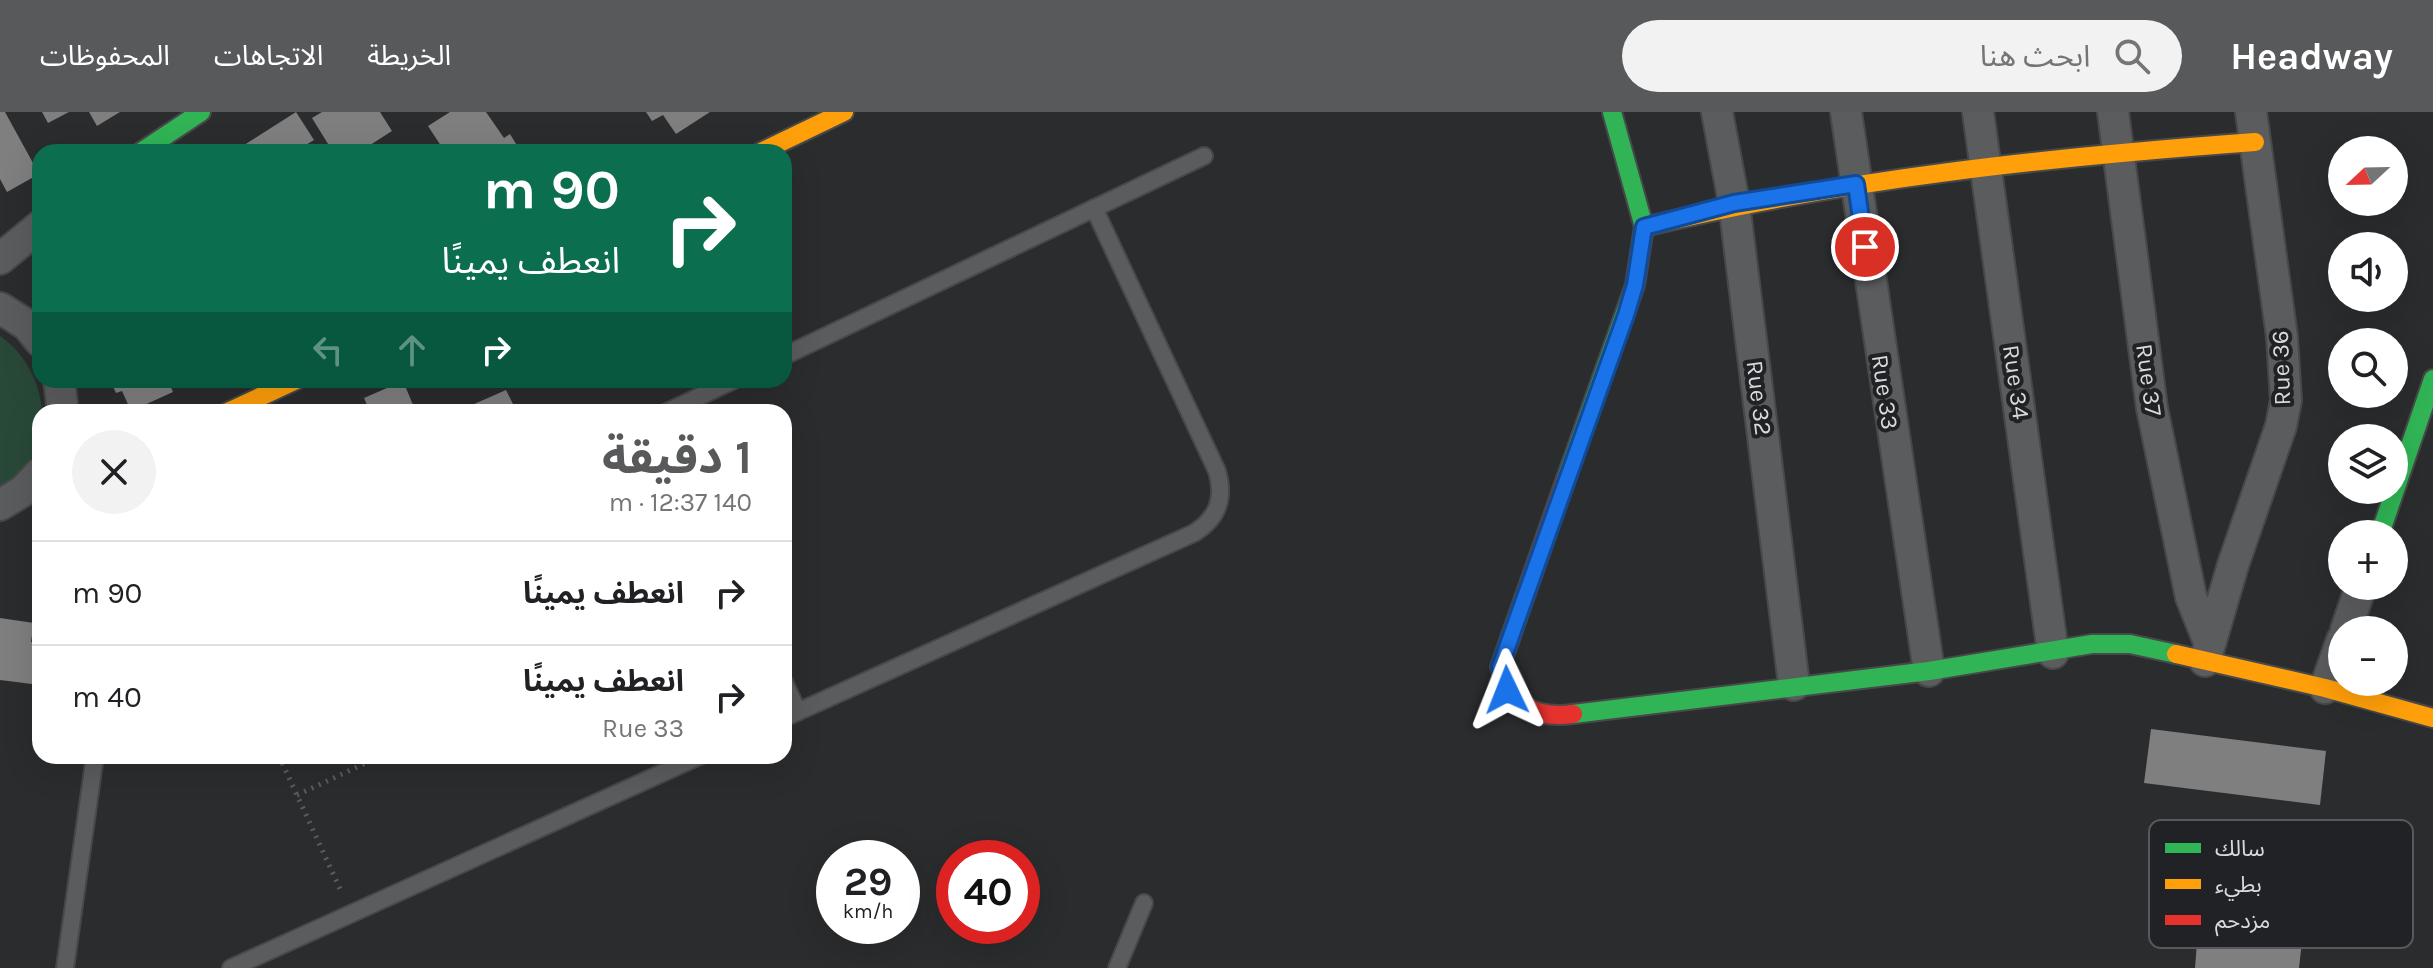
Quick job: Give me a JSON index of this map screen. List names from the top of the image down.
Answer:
{
  "streets": {
    "street": [
      "Rue 36",
      "Rue 37",
      "Rue 34",
      "Rue 33",
      "Rue 32"
    ]
  },
  "crossings": [
    ["Rue 36", "Rue 37"]
  ],
  "legend": ["سالك", "بطيء", "مزدحم"],
  "north": "left",
  "page": {
    "header": "Headway",
    "search": "ابحث هنا",
    "nav": ["الخريطة", "الاتجاهات", "المحفوظات"],
    "map_buttons": ["+", "−"],
    "turn": ["90 m", "انعطف يمينًا"],
    "heading": ["1 دقيقة", "140 m · 12:37"],
    "list": [
      {
        "name": "انعطف يمينًا",
        "value": "90 m"
      },
      {
        "name": "انعطف يمينًا",
        "note": "Rue 33",
        "value": "40 m"
      }
    ],
    "speed": "29 km/h",
    "limit": "40"
  }
}
